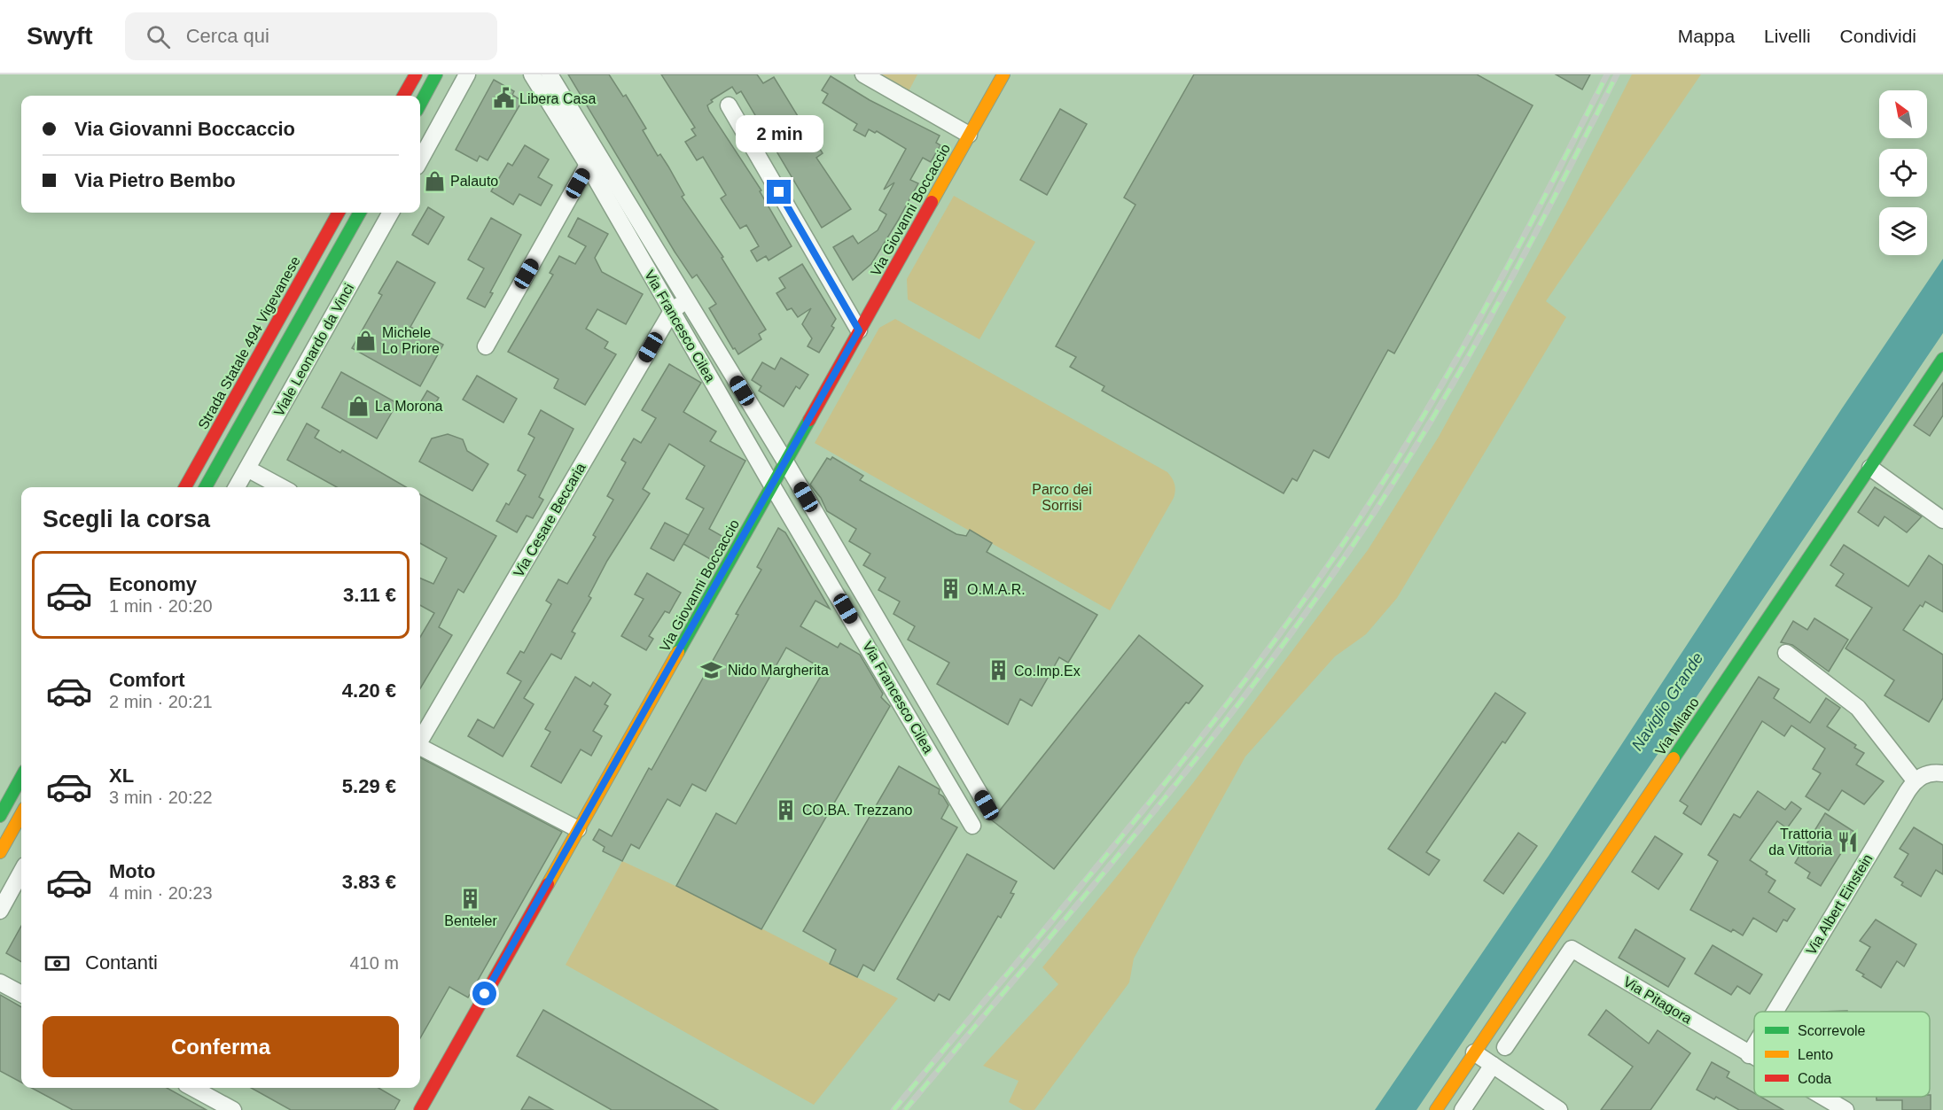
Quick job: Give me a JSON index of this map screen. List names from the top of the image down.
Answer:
{
  "streets": {
    "main road": ["Via Giovanni Boccaccio", "Strada Statale 494 Vigevanese", "Via Milano"],
    "street": [
      "Via Francesco Cilea",
      "Viale Leonardo da Vinci",
      "Via Cesare Beccaria",
      "Via Albert Einstein",
      "Via Pitagora"
    ]
  },
  "crossings": [
    ["Via Giovanni Boccaccio", "Via Francesco Cilea"],
    ["Via Francesco Cilea", "Via Cesare Beccaria"],
    ["Via Albert Einstein", "Via Pitagora"]
  ],
  "water": ["Naviglio Grande"],
  "parks": ["Parco dei Sorrisi"],
  "places": {
    "public building": ["Libera Casa"],
    "shop": ["Palauto", "Michele Lo Priore", "La Morona"],
    "building": [
      "O.M.A.R.",
      "Co.Imp.Ex",
      "CO.BA. Trezzano",
      "Benteler"
    ],
    "school or university": ["Nido Margherita"],
    "restaurant": ["Trattoria da Vittoria"]
  },
  "legend": ["Scorrevole", "Lento", "Coda"],
  "north": "top left",
  "page": {
    "header": "Swyft",
    "search": "Cerca qui",
    "nav": ["Mappa", "Livelli", "Condividi"],
    "banner": ["Via Giovanni Boccaccio", "Via Pietro Bembo"],
    "bubble": "2 min",
    "heading": "Scegli la corsa",
    "list": [
      {
        "name": "Economy",
        "note": "1 min · 20:20",
        "value": "3.11 €"
      },
      {
        "name": "Comfort",
        "note": "2 min · 20:21",
        "value": "4.20 €"
      },
      {
        "name": "XL",
        "note": "3 min · 20:22",
        "value": "5.29 €"
      },
      {
        "name": "Moto",
        "note": "4 min · 20:23",
        "value": "3.83 €"
      }
    ],
    "pay": ["Contanti", "410 m"],
    "buttons": "Conferma"
  }
}
